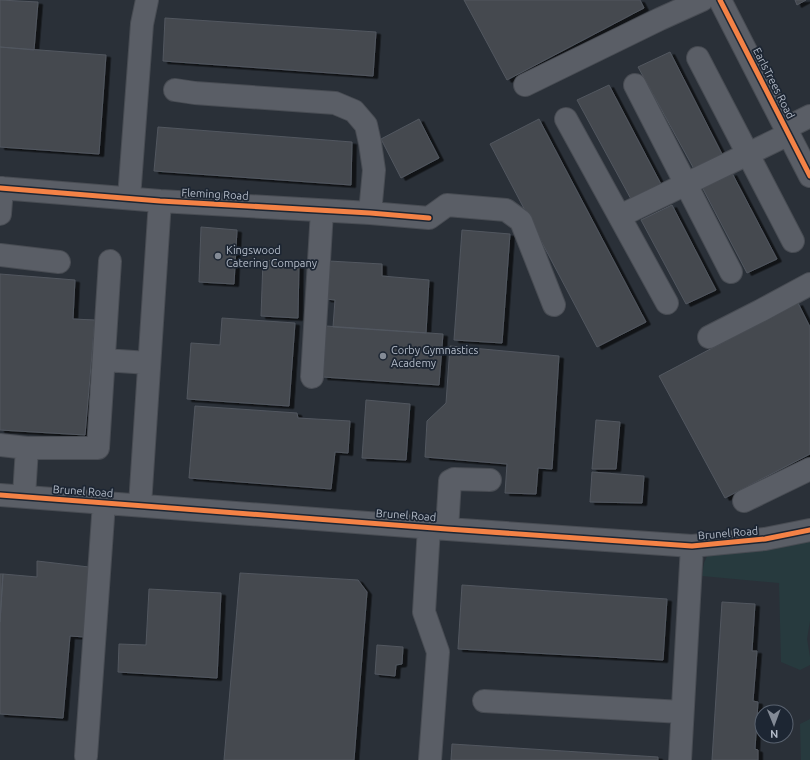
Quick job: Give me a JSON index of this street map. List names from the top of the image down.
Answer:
{
  "streets": {
    "street": ["EarlsTrees Road", "Fleming Road", "Brunel Road"]
  },
  "places": ["Kingswood Catering Company", "Corby Gymnastics Academy"],
  "north": "bottom"
}
